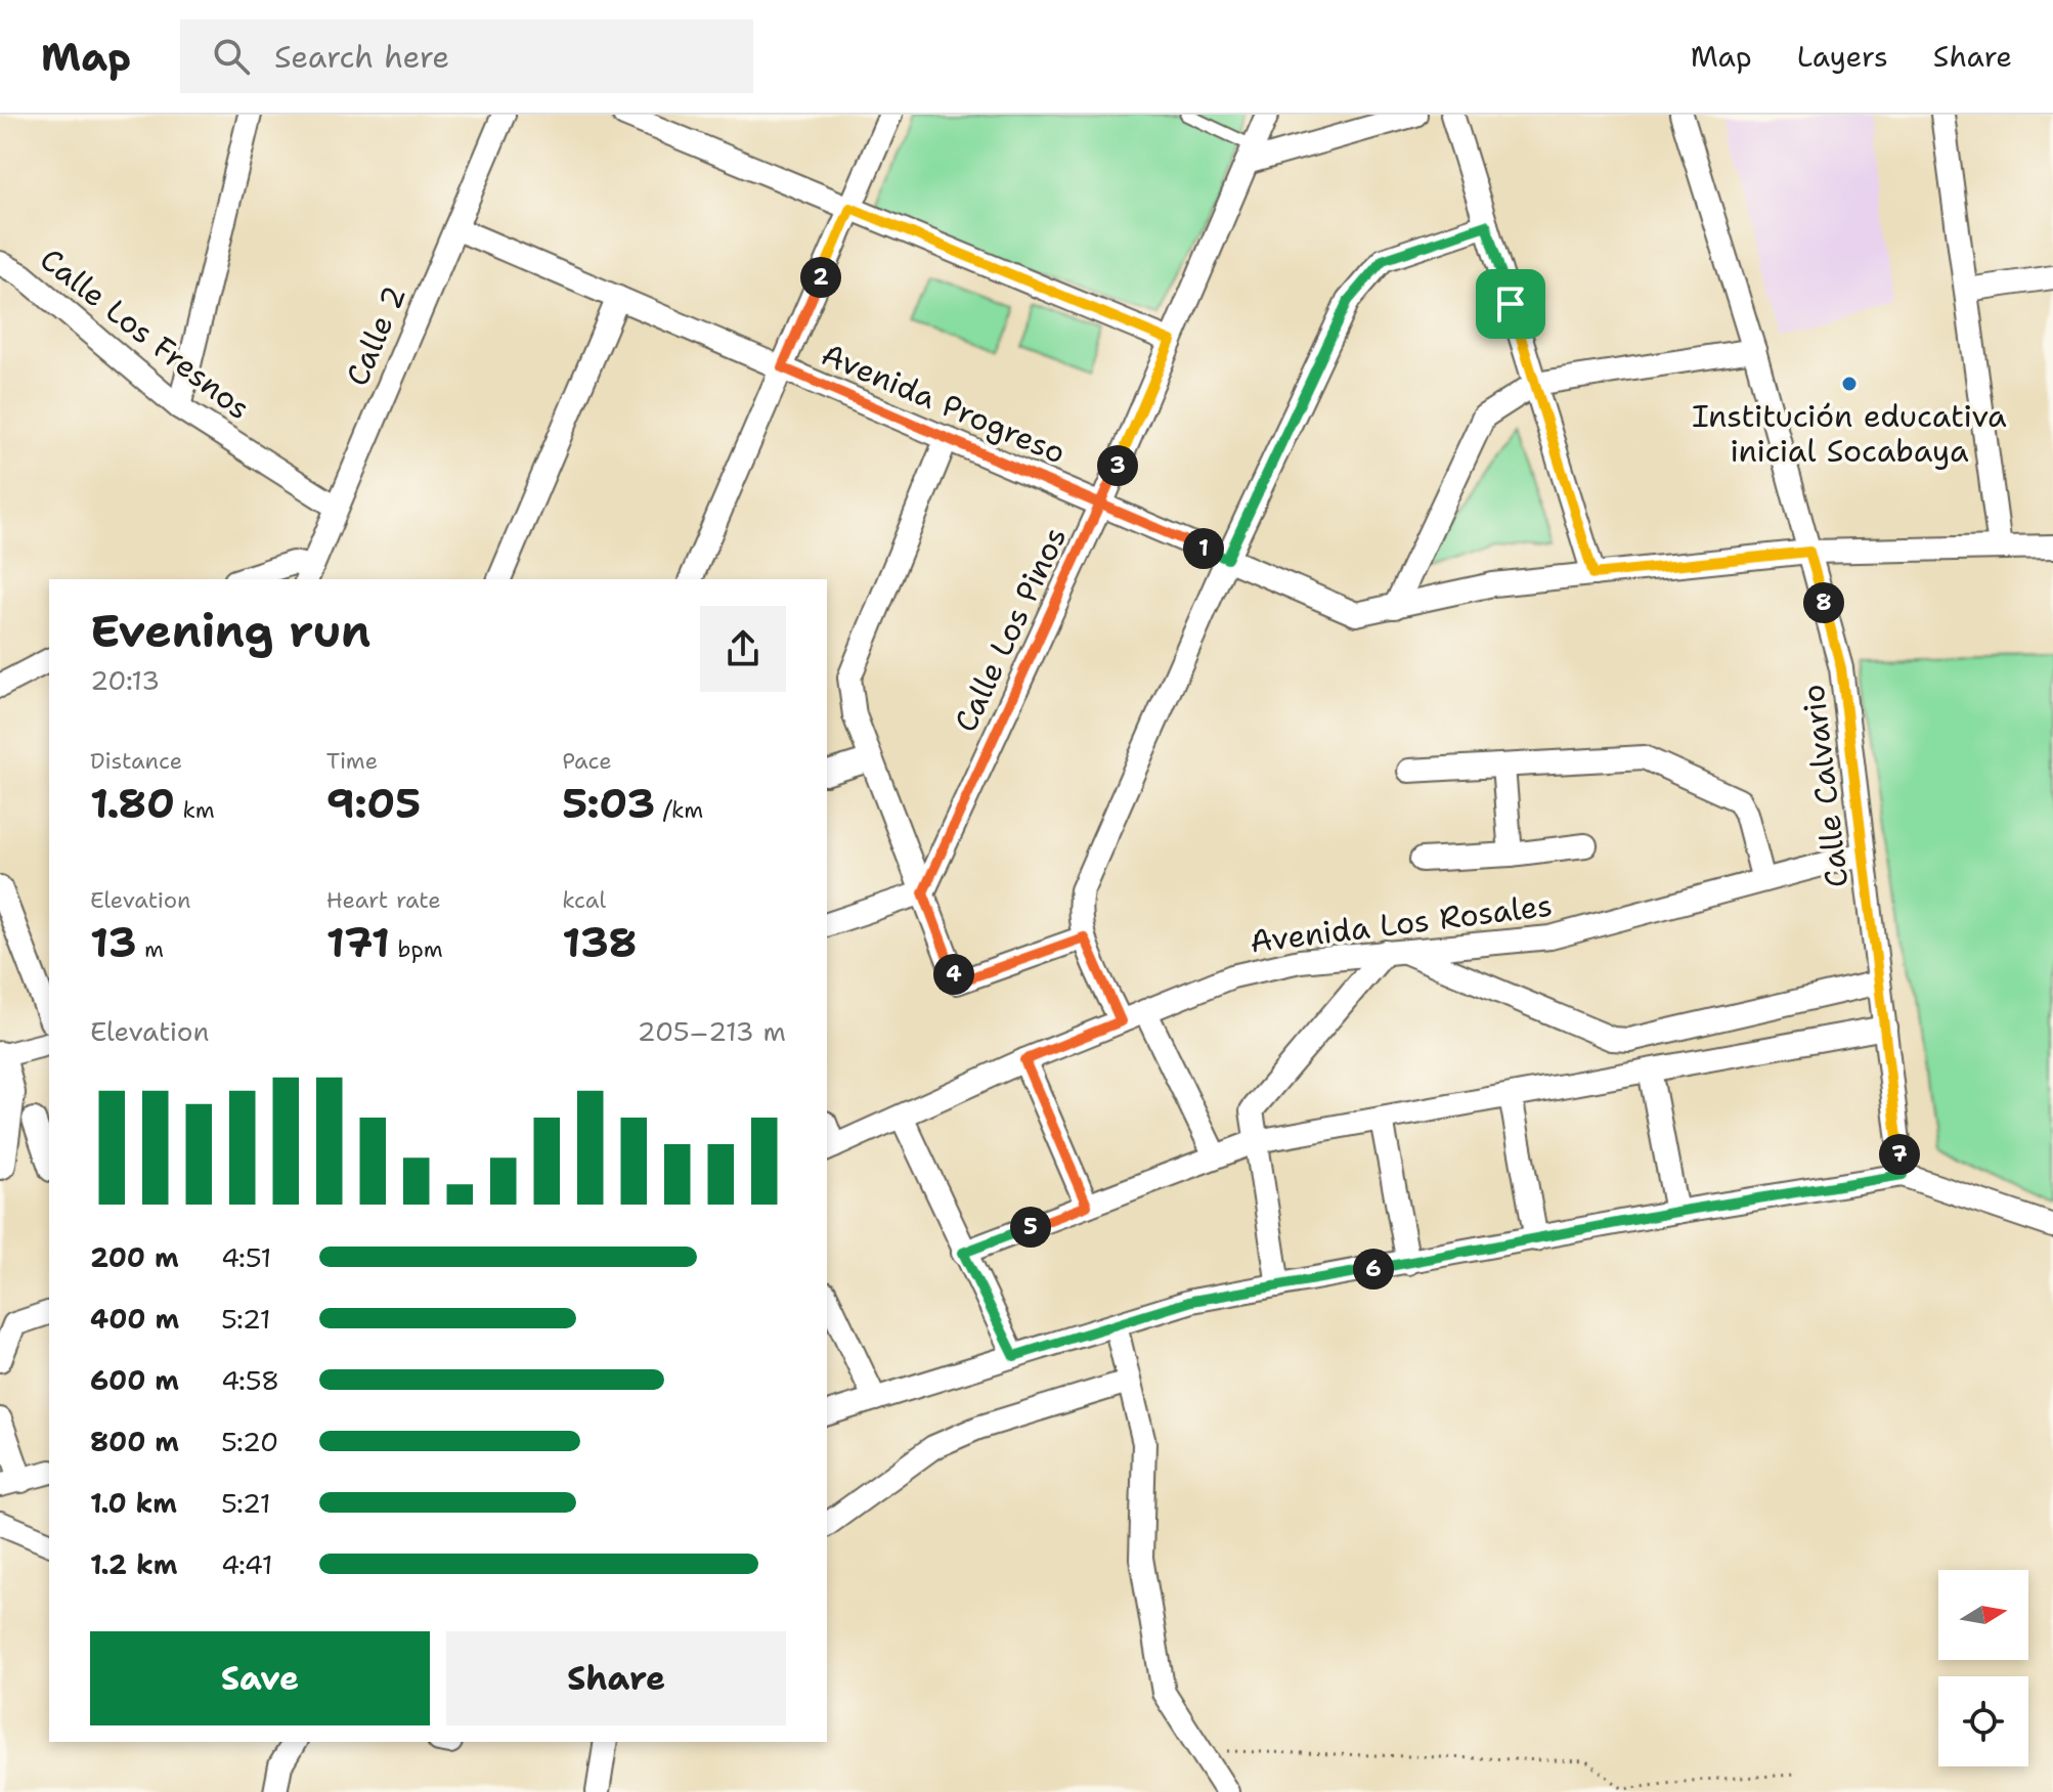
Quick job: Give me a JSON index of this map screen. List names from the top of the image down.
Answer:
{
  "streets": {
    "street": [
      "Calle Los Fresnos",
      "Calle 2",
      "Avenida Progreso",
      "Calle Los Pinos",
      "Calle Calvario",
      "Avenida Los Rosales"
    ]
  },
  "crossings": [
    ["Calle Los Fresnos", "Calle 2"],
    ["Calle 2", "Avenida Progreso"],
    ["Avenida Progreso", "Calle Los Pinos"],
    ["Avenida Progreso", "Calle Calvario"],
    ["Calle Calvario", "Avenida Los Rosales"]
  ],
  "places": ["Institución educativa inicial Socabaya"],
  "north": "right",
  "page": {
    "header": "Map",
    "search": "Search here",
    "nav": ["Map", "Layers", "Share"],
    "pins": [
      "2",
      "3",
      "1",
      "8",
      "4",
      "7",
      "5",
      "6"
    ],
    "heading": ["Evening run", "20:13"],
    "stats": [
      ["Distance", "1.80 km"],
      ["Time", "9:05"],
      ["Pace", "5:03 /km"],
      ["Elevation", "13 m"],
      ["Heart rate", "171 bpm"],
      ["kcal", "138"]
    ],
    "chart": ["Elevation", "205–213 m"],
    "list": [
      {
        "name": "200 m",
        "note": "4:51"
      },
      {
        "name": "400 m",
        "note": "5:21"
      },
      {
        "name": "600 m",
        "note": "4:58"
      },
      {
        "name": "800 m",
        "note": "5:20"
      },
      {
        "name": "1.0 km",
        "note": "5:21"
      },
      {
        "name": "1.2 km",
        "note": "4:41"
      }
    ],
    "buttons": ["Save", "Share"]
  }
}
